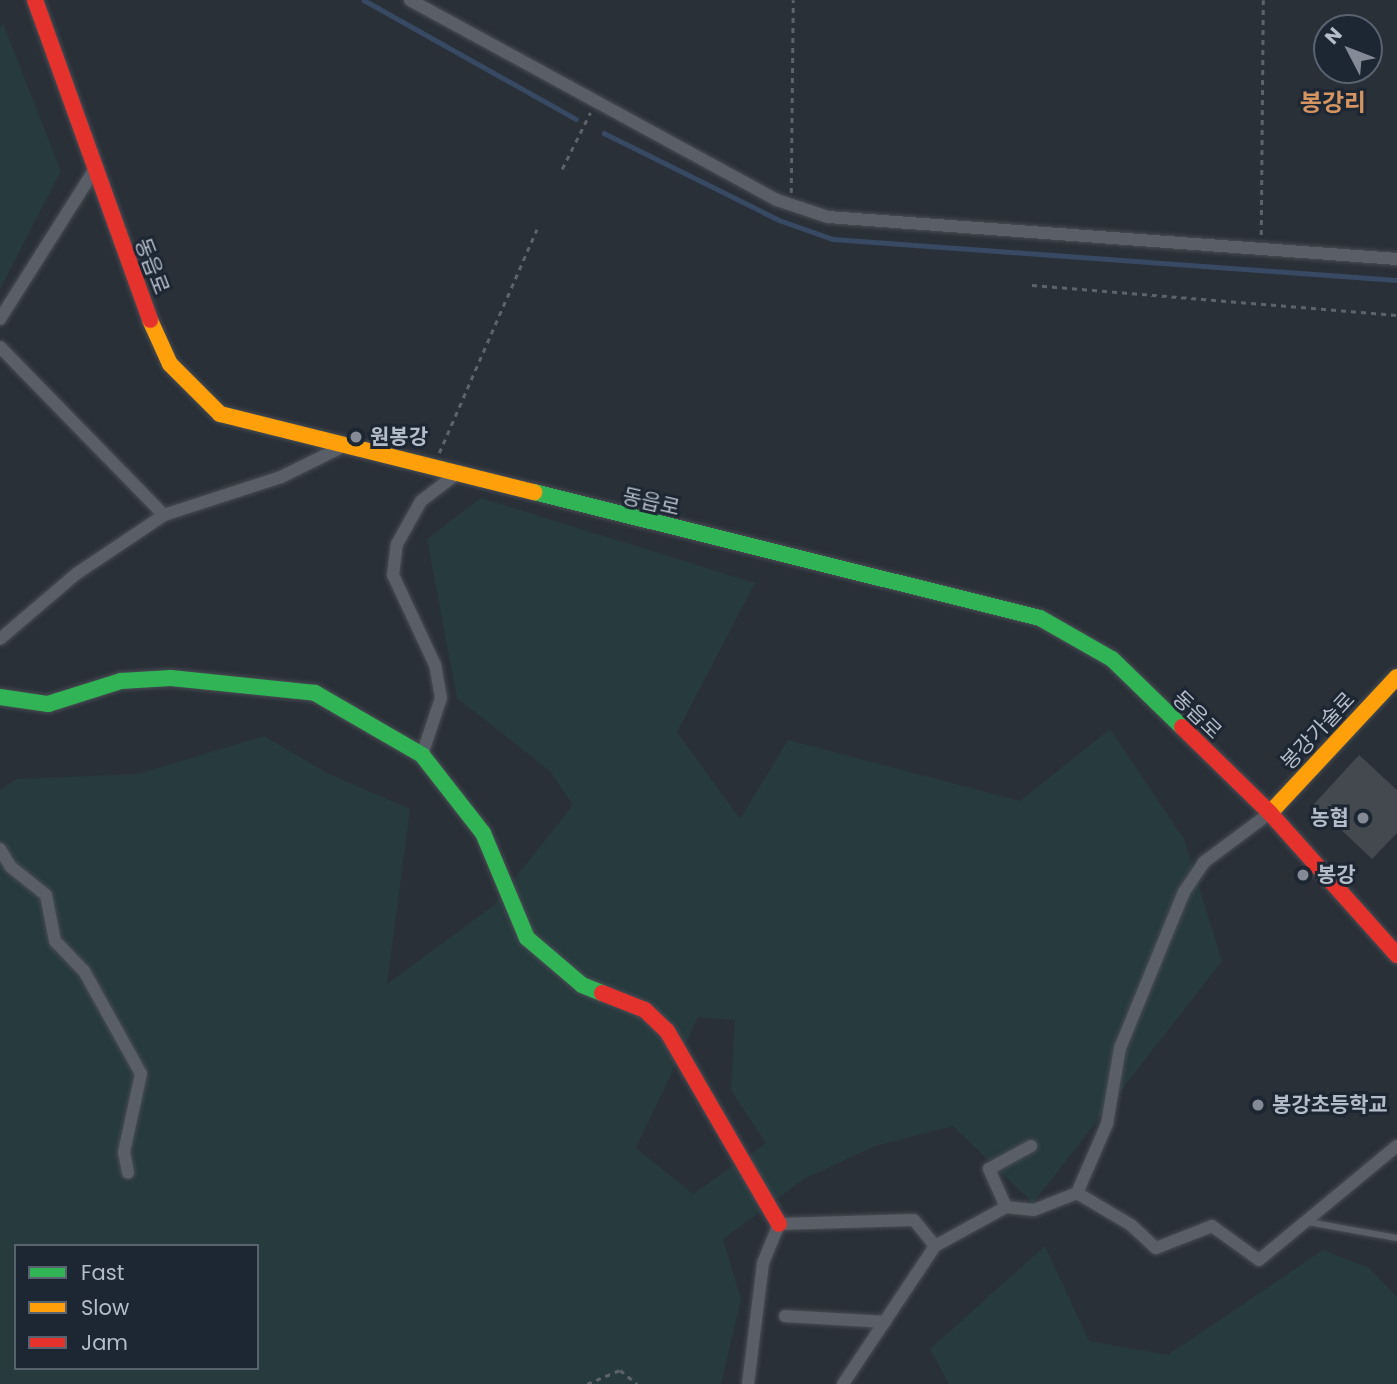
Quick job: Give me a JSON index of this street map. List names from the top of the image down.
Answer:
{
  "streets": {
    "main road": ["동읍로", "봉강가술로"]
  },
  "crossings": [
    ["동읍로", "봉강가술로"]
  ],
  "districts": ["봉강리"],
  "places": [
    "원봉강",
    "농협",
    "봉강",
    "봉강초등학교"
  ],
  "legend": ["Fast", "Slow", "Jam"],
  "north": "top left"
}
